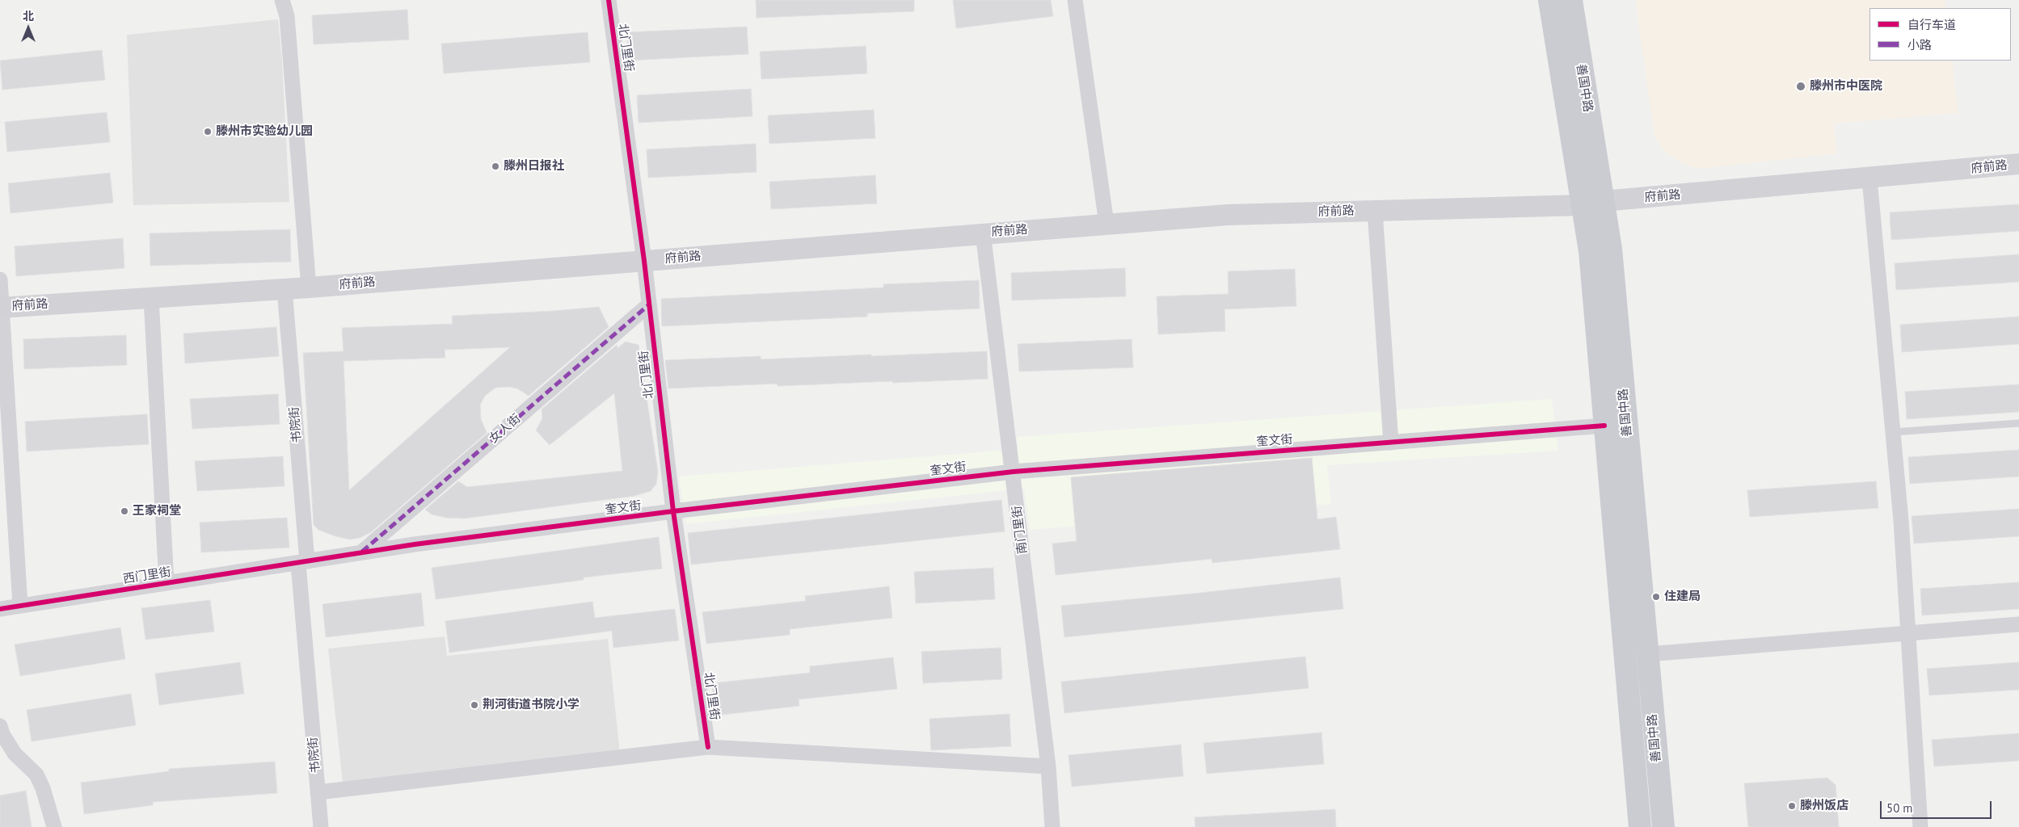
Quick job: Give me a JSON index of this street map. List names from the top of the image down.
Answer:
{
  "streets": {
    "main road": ["善国中路", "府前路"],
    "street": [
      "北门里街",
      "书院街",
      "女人街",
      "奎文街",
      "南门里街",
      "西门里街"
    ]
  },
  "crossings": [
    ["北门里街", "府前路"],
    ["北门里街", "女人街"],
    ["北门里街", "奎文街"],
    ["善国中路", "府前路"],
    ["善国中路", "奎文街"],
    ["府前路", "书院街"],
    ["府前路", "南门里街"],
    ["书院街", "奎文街"],
    ["书院街", "西门里街"],
    ["女人街", "奎文街"],
    ["奎文街", "南门里街"],
    ["奎文街", "西门里街"]
  ],
  "places": [
    "滕州市中医院",
    "滕州市实验幼儿园",
    "滕州日报社",
    "王家祠堂",
    "住建局",
    "荆河街道书院小学",
    "滕州饭店"
  ],
  "legend": ["自行车道", "小路"],
  "scale_bar": "50 m",
  "north": "top"
}
